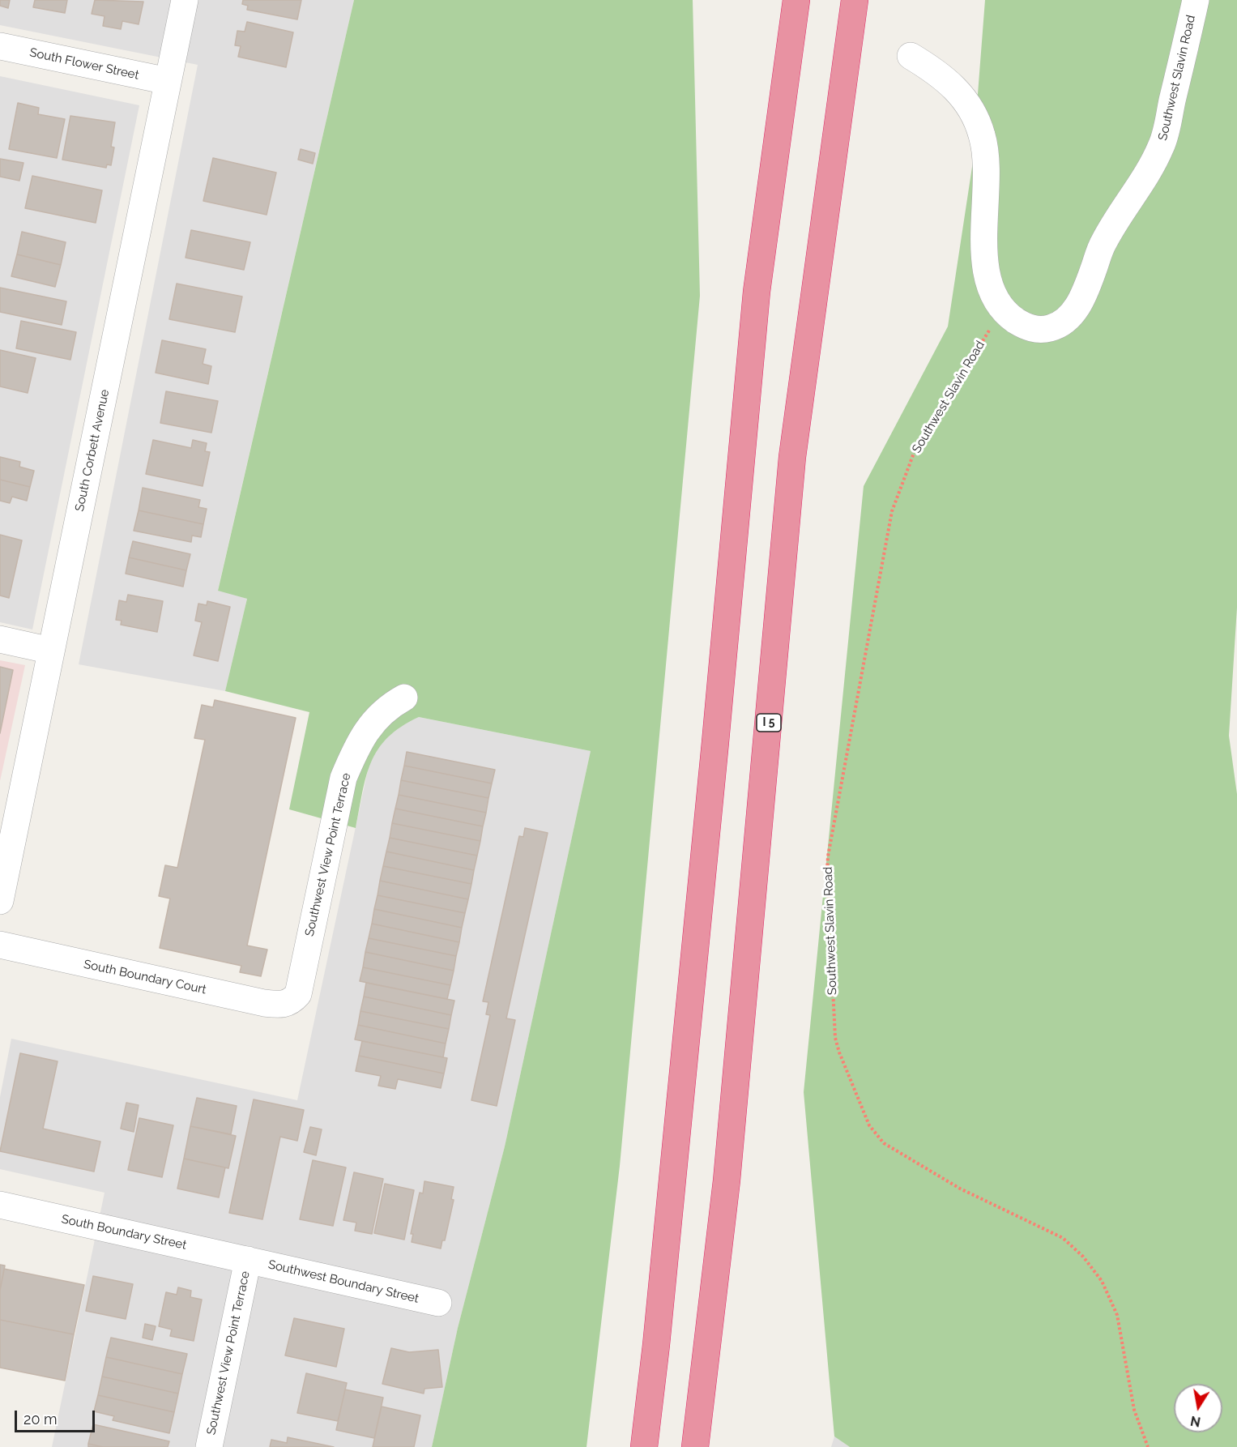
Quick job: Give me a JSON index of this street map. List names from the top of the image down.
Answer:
{
  "streets": {
    "highway": ["I 5"],
    "street": [
      "South Flower Street",
      "Southwest Slavin Road",
      "South Corbett Avenue",
      "Southwest View Point Terrace",
      "South Boundary Court",
      "South Boundary Street",
      "Southwest Boundary Street"
    ]
  },
  "crossings": [
    ["South Flower Street", "South Corbett Avenue"],
    ["Southwest View Point Terrace", "South Boundary Court"],
    ["Southwest View Point Terrace", "South Boundary Street"],
    ["Southwest View Point Terrace", "Southwest Boundary Street"],
    ["South Boundary Street", "Southwest Boundary Street"]
  ],
  "scale_bar": "20 m",
  "north": "bottom"
}
